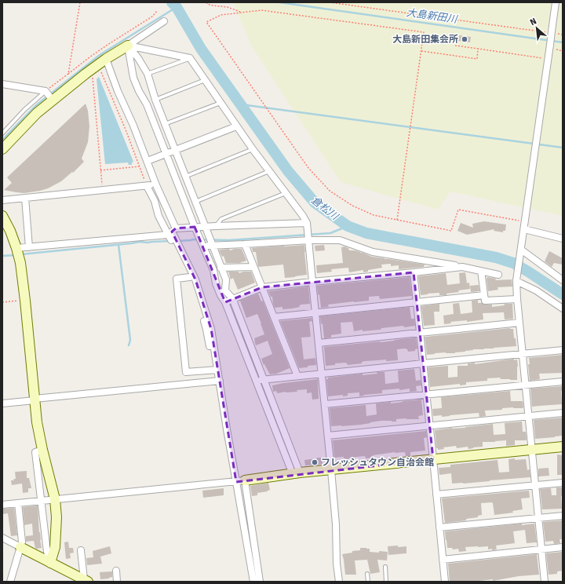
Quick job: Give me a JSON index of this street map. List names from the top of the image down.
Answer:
{
  "water": ["大島新田川", "倉松川"],
  "places": ["大島新田集会所", "フレッシュタウン自治会館"],
  "north": "top left"
}
